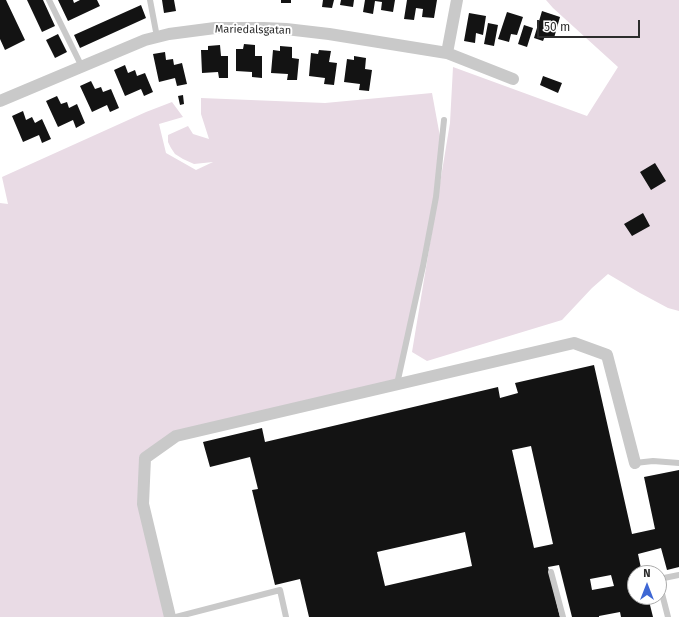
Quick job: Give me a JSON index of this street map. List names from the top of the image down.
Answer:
{
  "streets": {
    "street": ["Mariedalsgatan"]
  },
  "scale_bar": "50 m",
  "north": "top"
}
